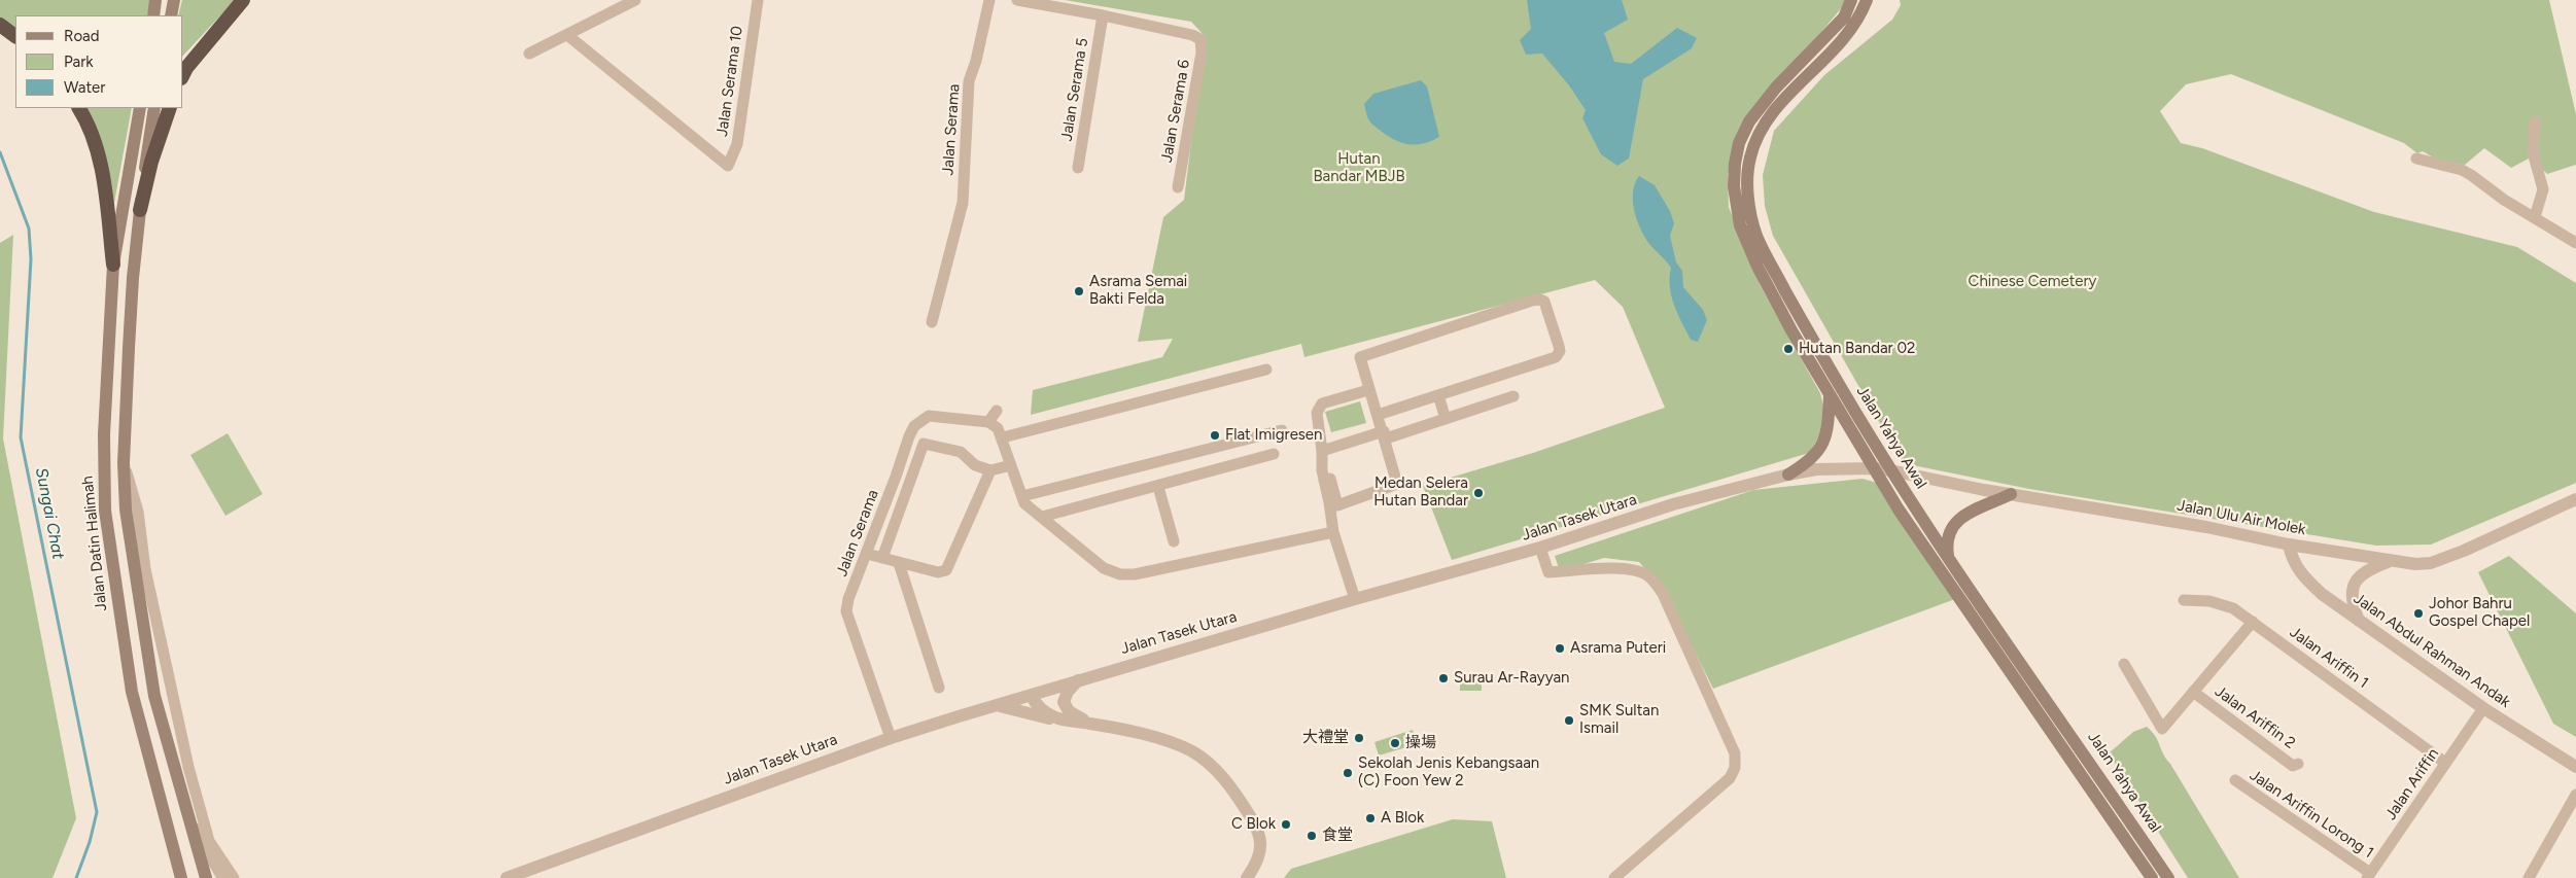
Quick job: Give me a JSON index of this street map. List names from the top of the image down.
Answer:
{
  "streets": {
    "main road": ["Jalan Yahya Awal", "Jalan Datin Halimah"],
    "street": [
      "Jalan Serama 10",
      "Jalan Serama 5",
      "Jalan Serama 6",
      "Jalan Serama",
      "Jalan Tasek Utara",
      "Jalan Ulu Air Molek",
      "Jalan Abdul Rahman Andak",
      "Jalan Ariffin 1",
      "Jalan Ariffin 2",
      "Jalan Ariffin",
      "Jalan Ariffin Lorong 1"
    ]
  },
  "crossings": [
    ["Jalan Serama 5", "Jalan Serama 6"],
    ["Jalan Serama", "Jalan Tasek Utara"],
    ["Jalan Yahya Awal", "Jalan Tasek Utara"],
    ["Jalan Yahya Awal", "Jalan Ulu Air Molek"],
    ["Jalan Tasek Utara", "Jalan Ulu Air Molek"],
    ["Jalan Ulu Air Molek", "Jalan Abdul Rahman Andak"],
    ["Jalan Abdul Rahman Andak", "Jalan Ariffin"],
    ["Jalan Ariffin 1", "Jalan Ariffin"],
    ["Jalan Ariffin", "Jalan Ariffin Lorong 1"]
  ],
  "water": ["Sungai Chat"],
  "parks": ["Hutan Bandar MBJB", "Chinese Cemetery"],
  "places": [
    "Asrama Semai Bakti Felda",
    "Hutan Bandar 02",
    "Flat Imigresen",
    "Medan Selera Hutan Bandar",
    "Johor Bahru Gospel Chapel",
    "Asrama Puteri",
    "Surau Ar-Rayyan",
    "SMK Sultan Ismail",
    "大禮堂",
    "操場",
    "Sekolah Jenis Kebangsaan (C) Foon Yew 2",
    "A Blok",
    "C Blok",
    "食堂"
  ],
  "legend": ["Road", "Park", "Water"]
}
